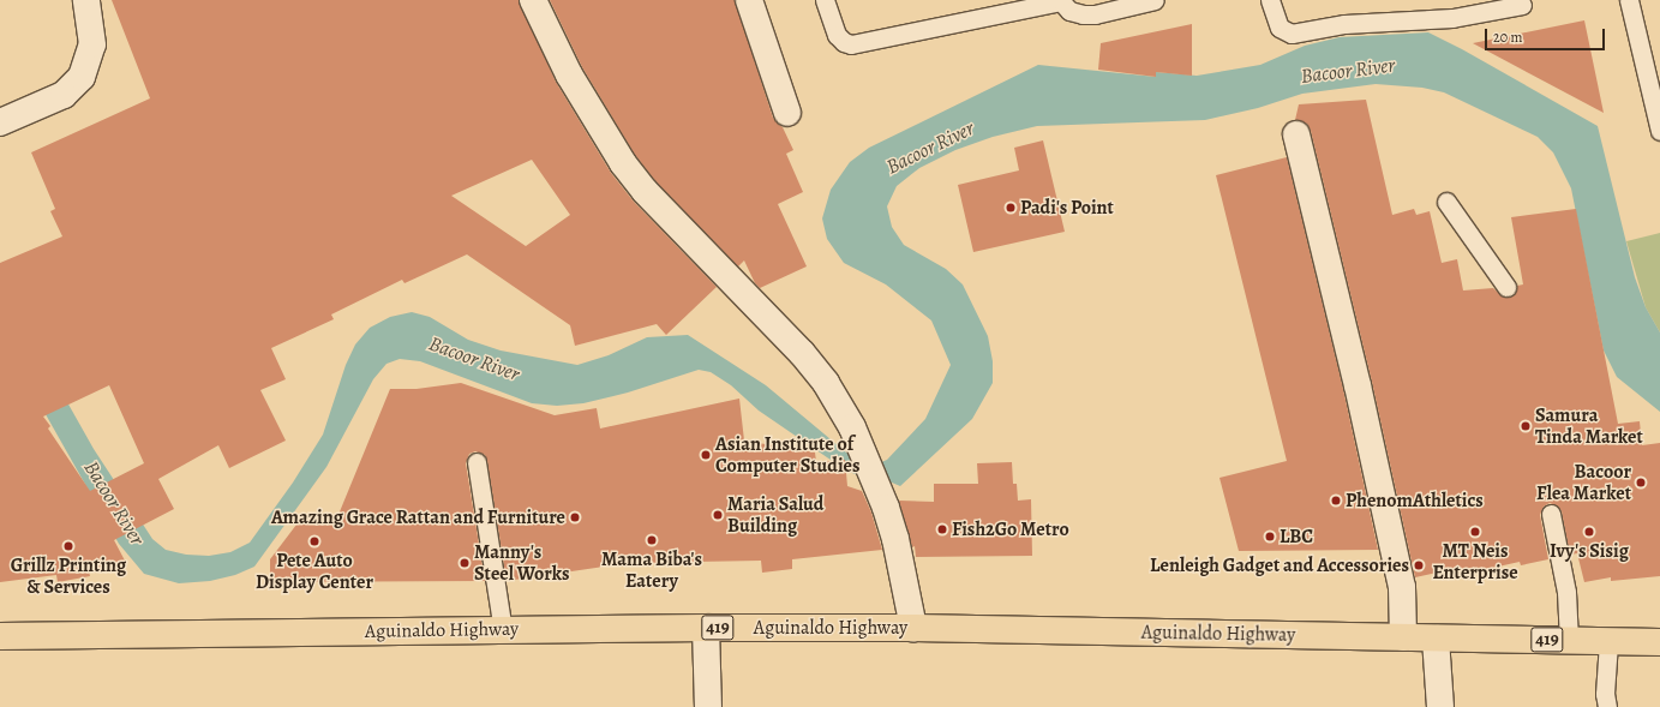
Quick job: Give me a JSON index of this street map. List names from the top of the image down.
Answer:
{
  "streets": {
    "highway": ["419", "Aguinaldo Highway"]
  },
  "water": ["Bacoor River"],
  "places": [
    "Padi's Point",
    "Samura Tinda Market",
    "Asian Institute of Computer Studies",
    "Bacoor Flea Market",
    "PhenomAthletics",
    "Maria Salud Building",
    "Amazing Grace Rattan and Furniture",
    "Fish2Go Metro",
    "MT Neis Enterprise",
    "Ivy's Sisig",
    "LBC",
    "Mama Biba's Eatery",
    "Pete Auto Display Center",
    "Grillz Printing & Services",
    "Manny's Steel Works",
    "Lenleigh Gadget and Accessories"
  ],
  "scale_bar": "20 m"
}
